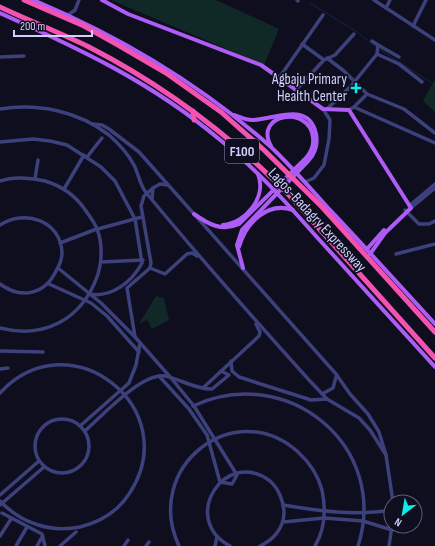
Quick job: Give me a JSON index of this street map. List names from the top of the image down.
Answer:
{
  "streets": {
    "highway": ["F100", "Lagos-Badagry Expressway"]
  },
  "places": {
    "health": ["Agbaju Primary Health Center"]
  },
  "scale_bar": "200 m",
  "north": "bottom left"
}
